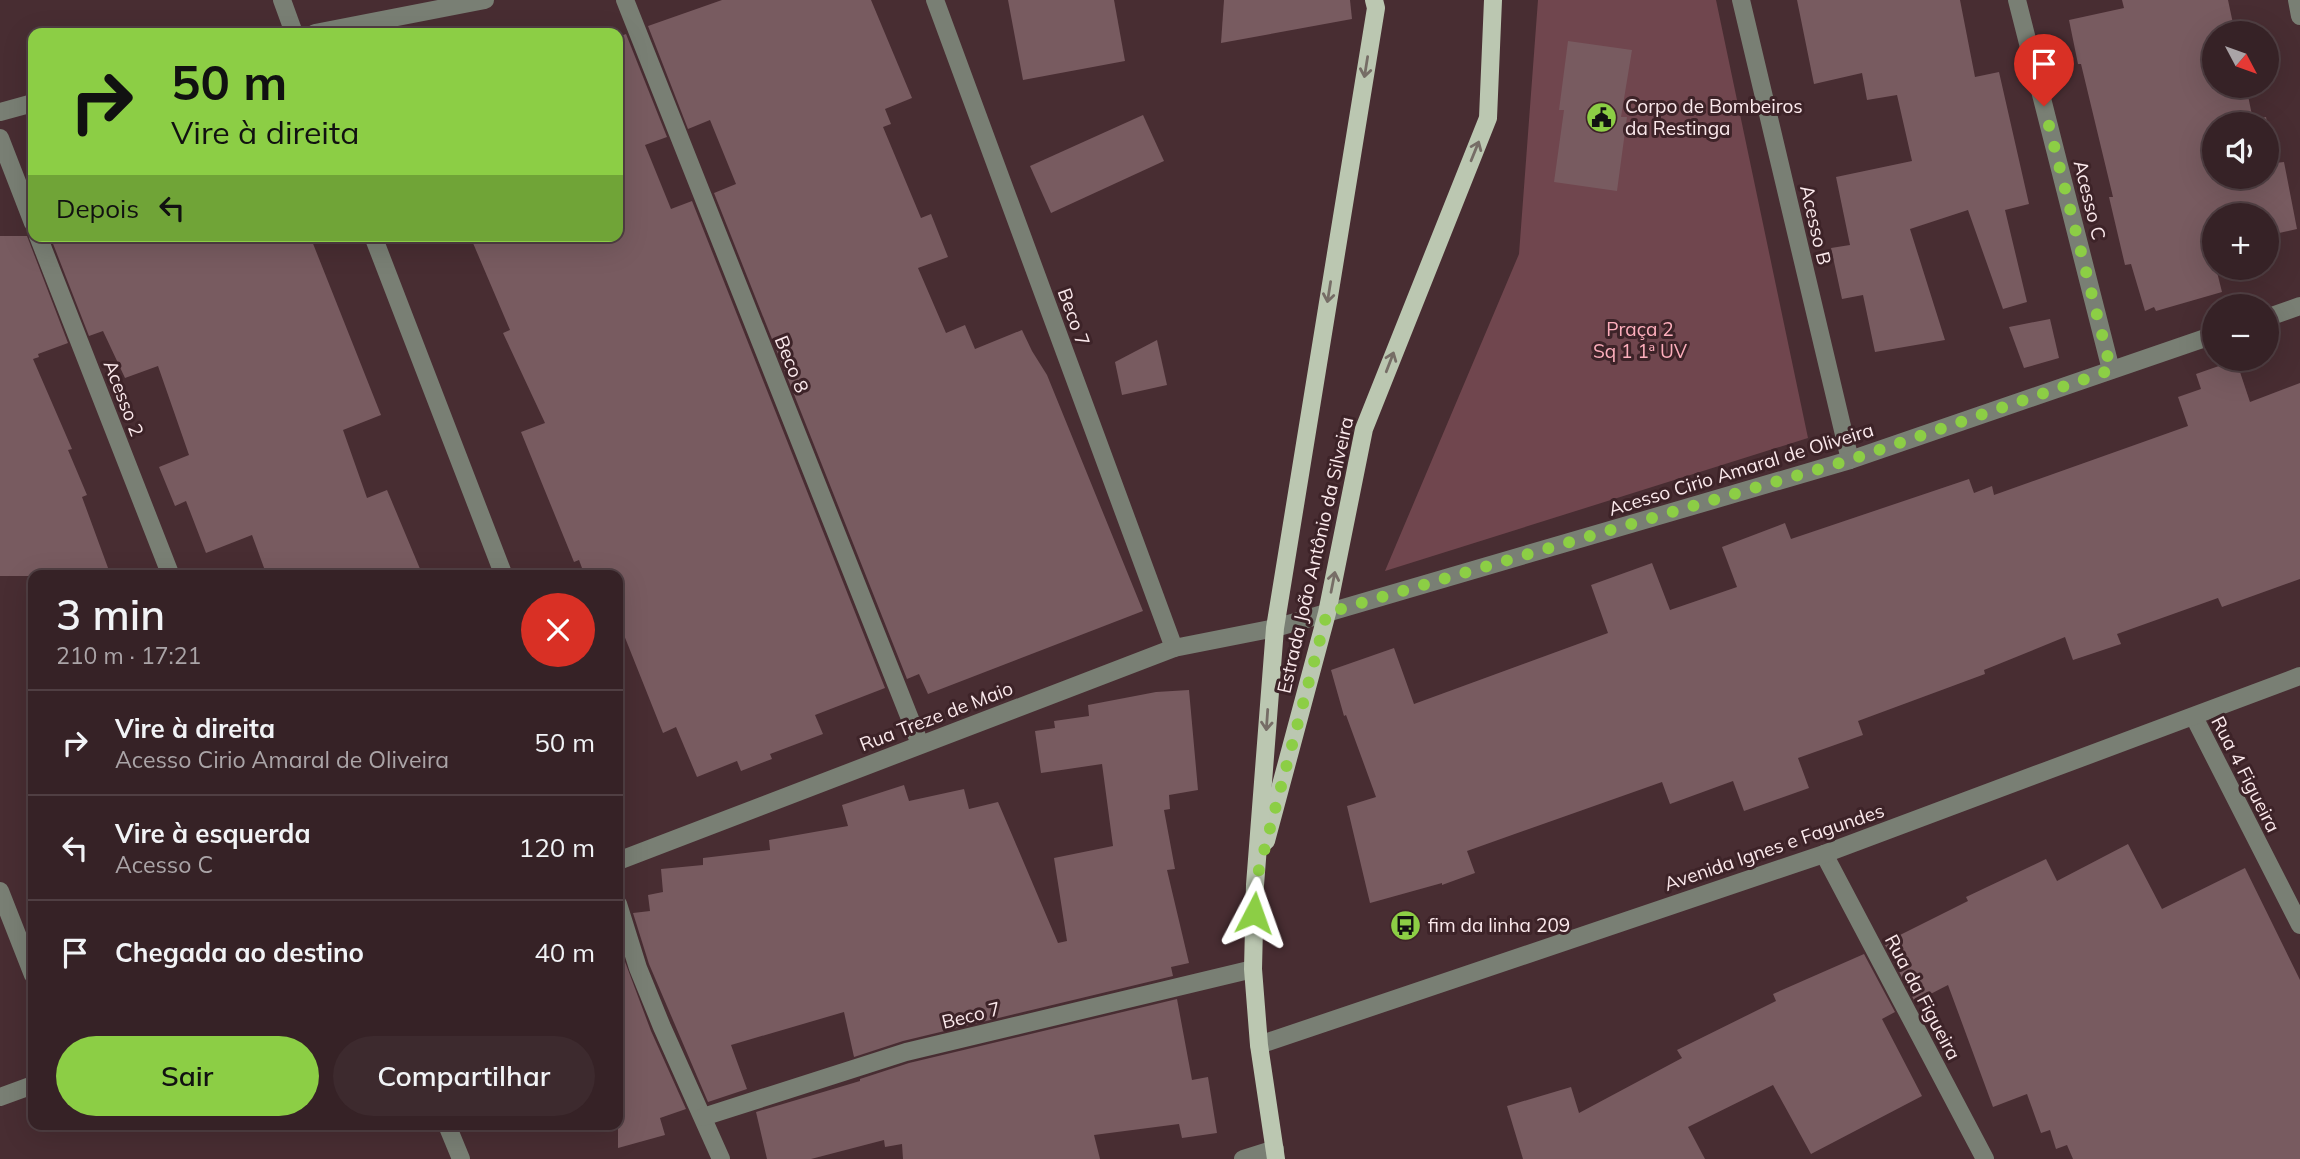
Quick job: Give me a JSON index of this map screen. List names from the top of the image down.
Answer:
{
  "streets": {
    "main road": ["Estrada João Antônio da Silveira"],
    "street": [
      "Acesso C",
      "Acesso B",
      "Beco 7",
      "Beco 8",
      "Acesso 2",
      "Acesso Cirio Amaral de Oliveira",
      "Rua Treze de Maio",
      "Rua 4 Figueira",
      "Avenida Ignes e Fagundes",
      "Rua da Figueira"
    ]
  },
  "crossings": [
    ["Acesso C", "Acesso Cirio Amaral de Oliveira"],
    ["Acesso B", "Acesso Cirio Amaral de Oliveira"],
    ["Beco 7", "Estrada João Antônio da Silveira"],
    ["Beco 7", "Rua Treze de Maio"],
    ["Beco 8", "Rua Treze de Maio"],
    ["Acesso Cirio Amaral de Oliveira", "Estrada João Antônio da Silveira"],
    ["Acesso Cirio Amaral de Oliveira", "Rua Treze de Maio"],
    ["Estrada João Antônio da Silveira", "Rua Treze de Maio"],
    ["Estrada João Antônio da Silveira", "Avenida Ignes e Fagundes"],
    ["Rua 4 Figueira", "Avenida Ignes e Fagundes"],
    ["Avenida Ignes e Fagundes", "Rua da Figueira"]
  ],
  "parks": ["Praça 2 Sq 1 1ª UV"],
  "places": {
    "public building": ["Corpo de Bombeiros da Restinga"],
    "bus stop": ["fim da linha 209"]
  },
  "north": "bottom right",
  "page": {
    "map_buttons": ["+", "−"],
    "turn": ["50 m", "Vire à direita"],
    "then": "Depois",
    "heading": ["3 min", "210 m · 17:21"],
    "list": [
      {
        "name": "Vire à direita",
        "note": "Acesso Cirio Amaral de Oliveira",
        "value": "50 m"
      },
      {
        "name": "Vire à esquerda",
        "note": "Acesso C",
        "value": "120 m"
      },
      {
        "name": "Chegada ao destino",
        "value": "40 m"
      }
    ],
    "buttons": ["Sair", "Compartilhar"]
  }
}
